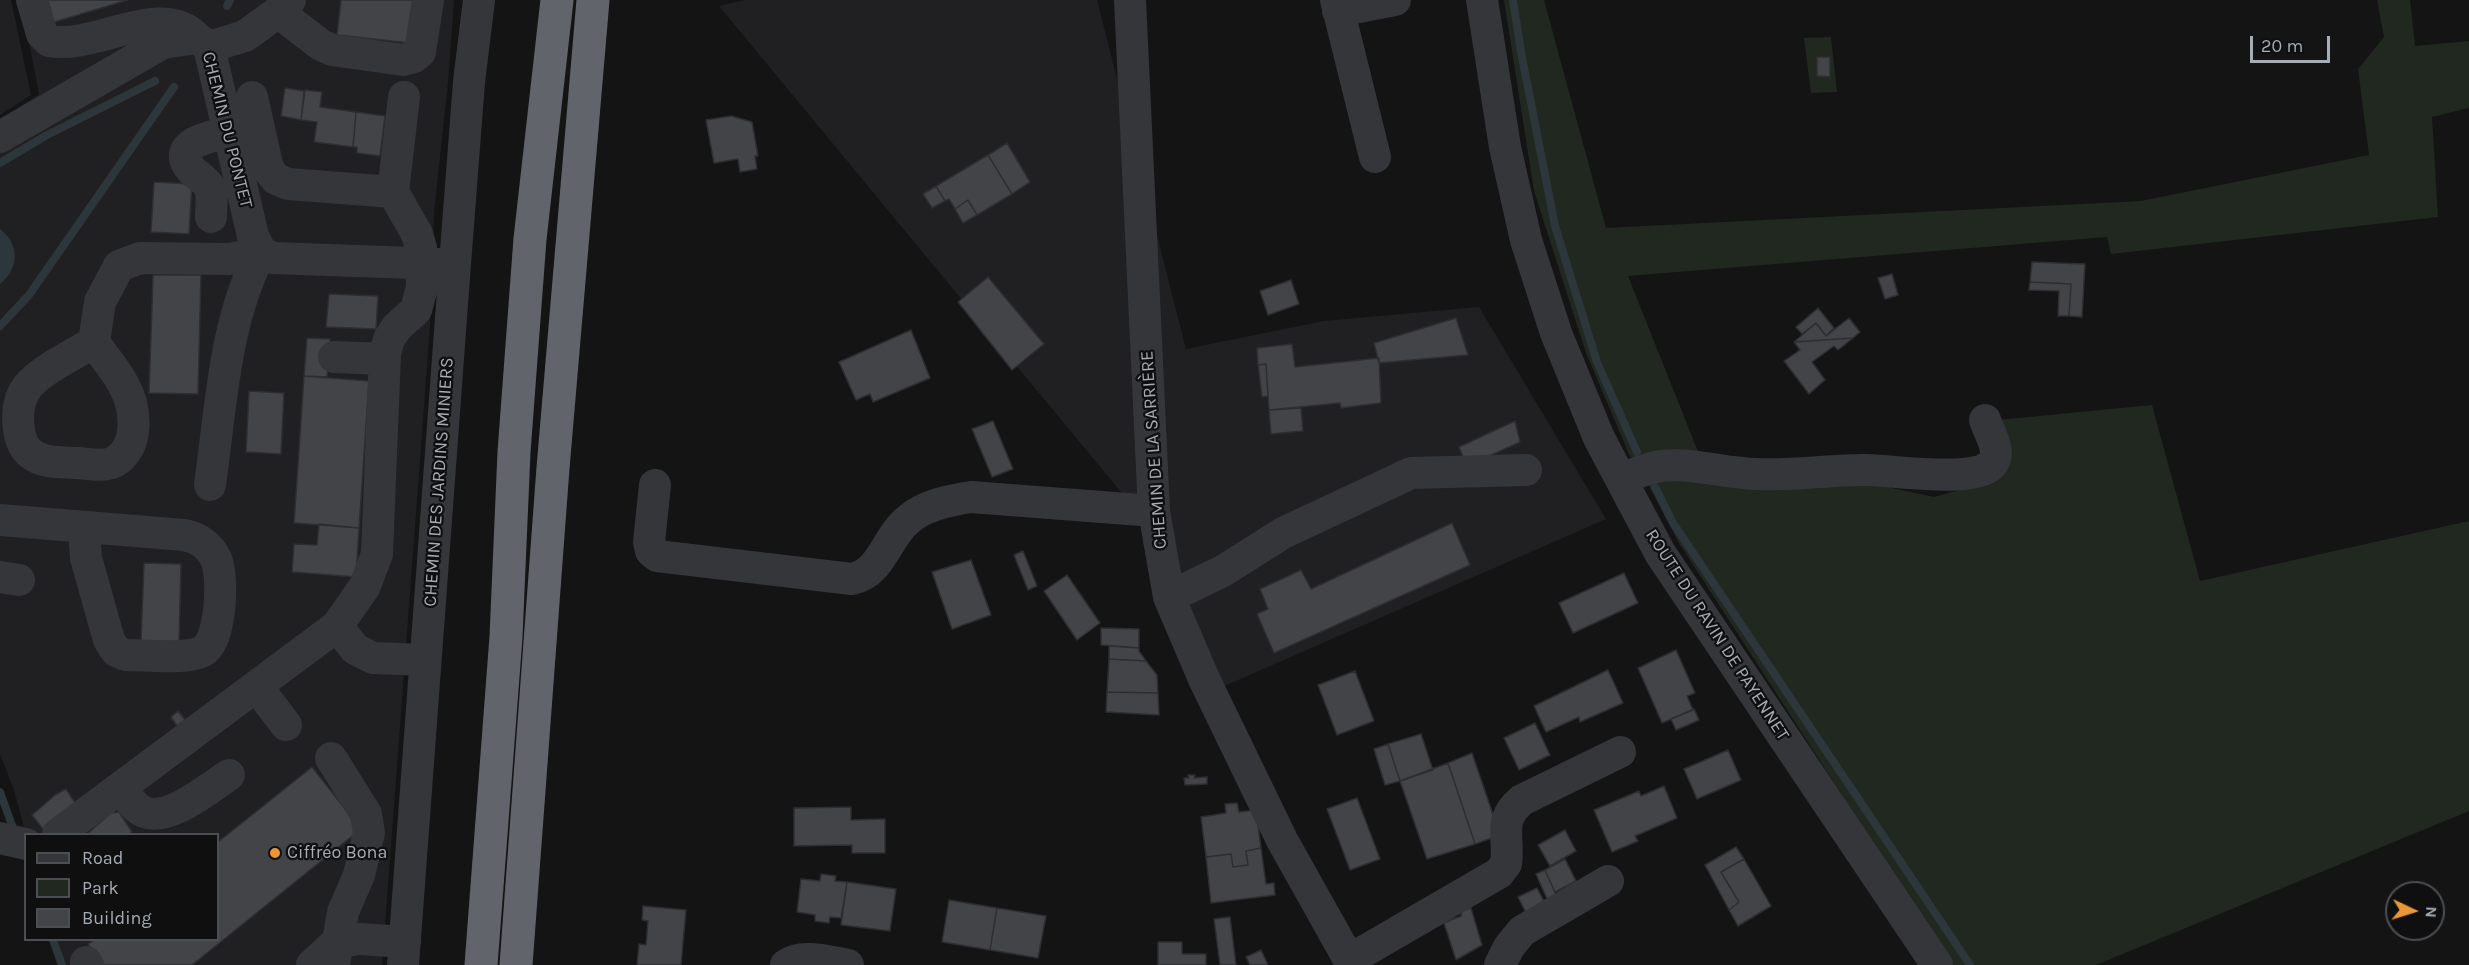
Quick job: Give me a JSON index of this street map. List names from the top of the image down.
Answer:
{
  "streets": {
    "street": [
      "CHEMIN DU PONTET",
      "CHEMIN DE LA SARRIÈRE",
      "CHEMIN DES JARDINS MINIERS",
      "ROUTE DU RAVIN DE PAYENNET"
    ]
  },
  "places": ["Ciffréo Bona"],
  "legend": ["Road", "Park", "Building"],
  "scale_bar": "20 m",
  "north": "right"
}
